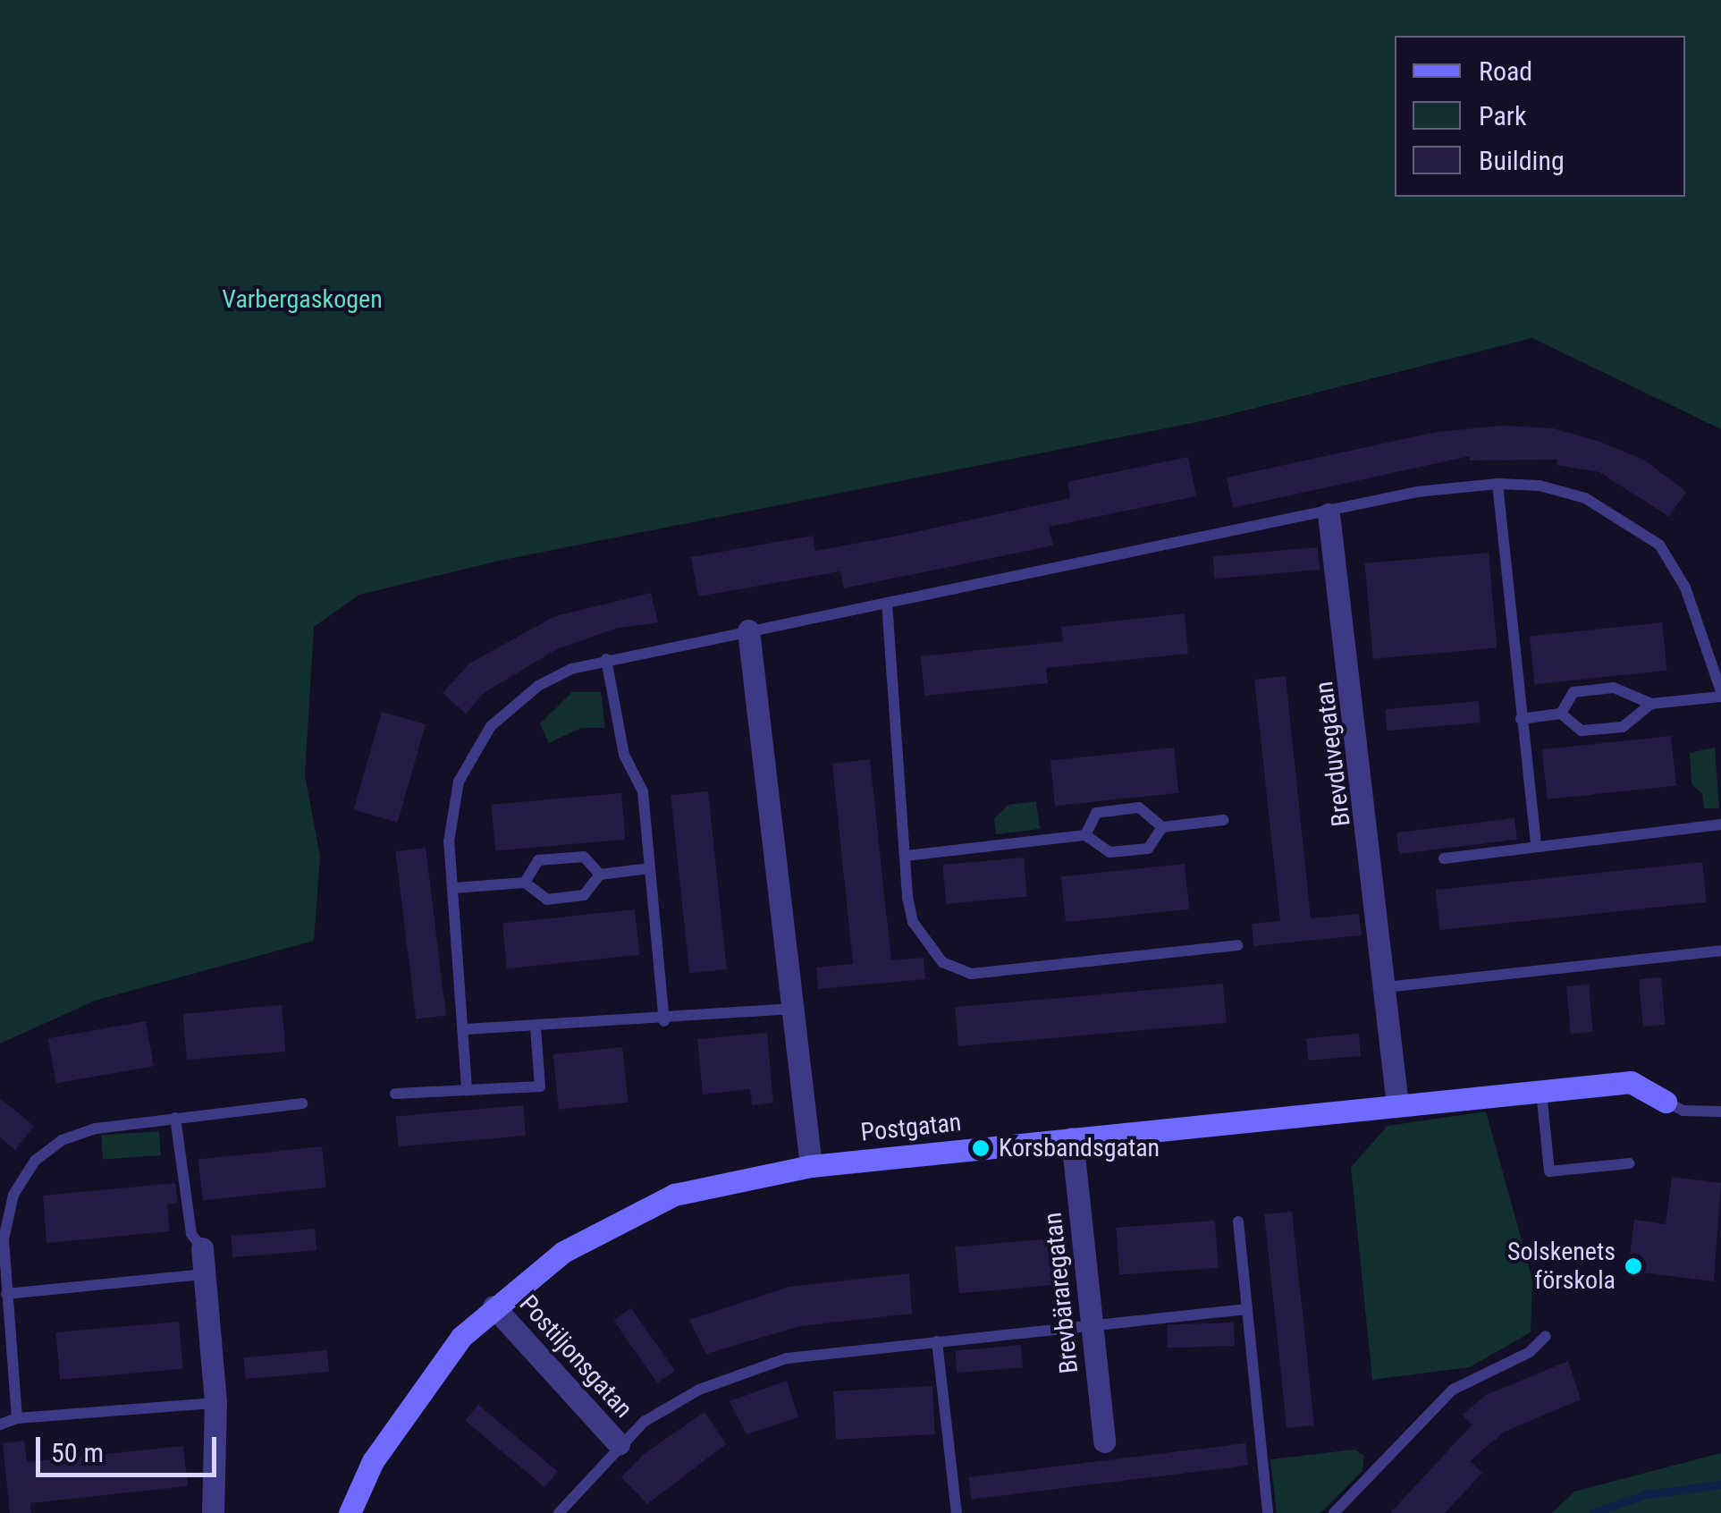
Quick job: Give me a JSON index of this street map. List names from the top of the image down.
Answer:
{
  "streets": {
    "street": [
      "Brevduvegatan",
      "Postgatan",
      "Brevbäraregatan",
      "Postiljonsgatan"
    ]
  },
  "crossings": [
    ["Brevduvegatan", "Postgatan"],
    ["Postgatan", "Brevbäraregatan"],
    ["Postgatan", "Postiljonsgatan"]
  ],
  "parks": ["Varbergaskogen"],
  "places": ["Korsbandsgatan", "Solskenets förskola"],
  "legend": ["Road", "Park", "Building"],
  "scale_bar": "50 m"
}
